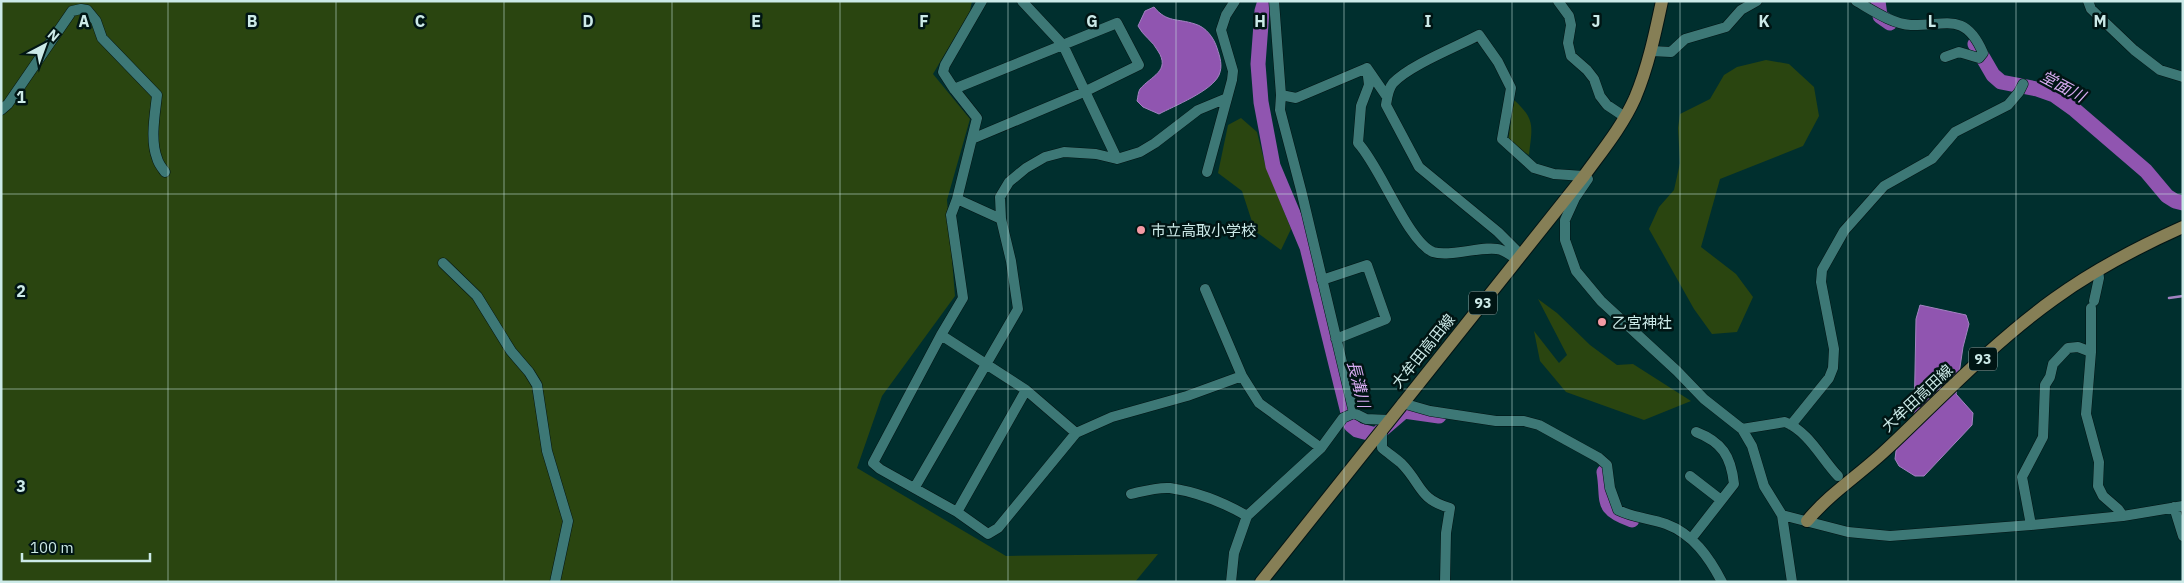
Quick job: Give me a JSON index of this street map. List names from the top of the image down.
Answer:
{
  "streets": {
    "main road": ["93", "大牟田高田線"]
  },
  "water": ["堂面川", "長溝川"],
  "places": ["市立高取小学校", "乙宮神社"],
  "scale_bar": "100 m",
  "north": "top right",
  "grid": {
    "columns": [
      "A",
      "B",
      "C",
      "D",
      "E",
      "F",
      "G",
      "H",
      "I",
      "J",
      "K",
      "L",
      "M"
    ],
    "rows": ["1", "2", "3"]
  }
}
